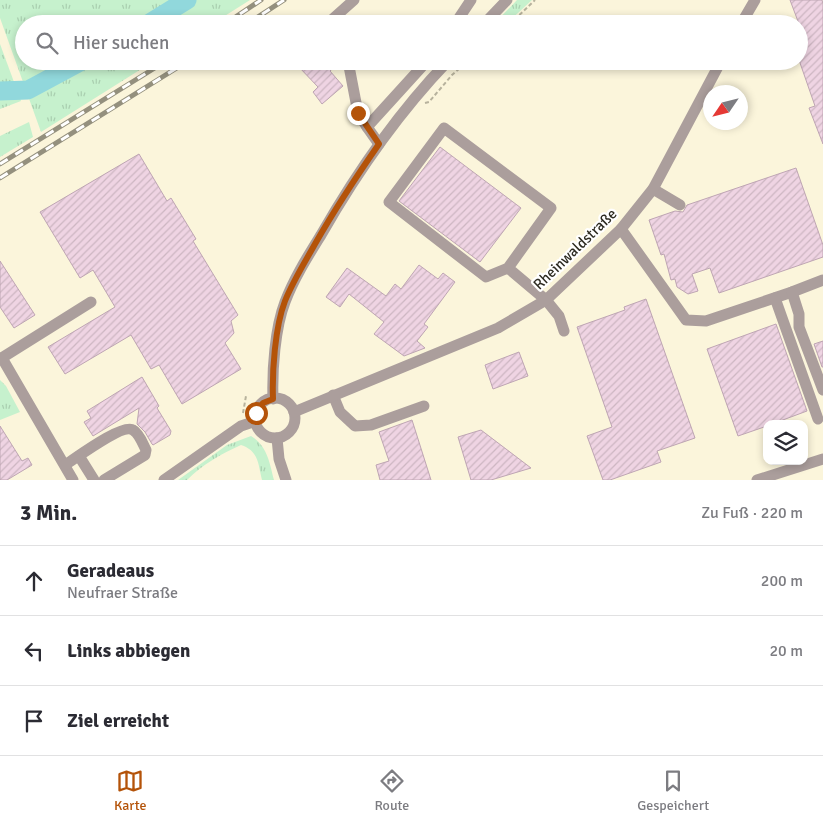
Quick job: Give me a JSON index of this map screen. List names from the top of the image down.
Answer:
{
  "streets": {
    "street": ["Rheinwaldstraße"]
  },
  "north": "bottom left",
  "page": {
    "search": "Hier suchen",
    "heading": ["3 Min.", "Zu Fuß · 220 m"],
    "list": [
      ["Geradeaus", "Neufraer Straße", "200 m"],
      ["Links abbiegen", "20 m"],
      "Ziel erreicht"
    ],
    "nav": ["Karte", "Route", "Gespeichert"]
  }
}
